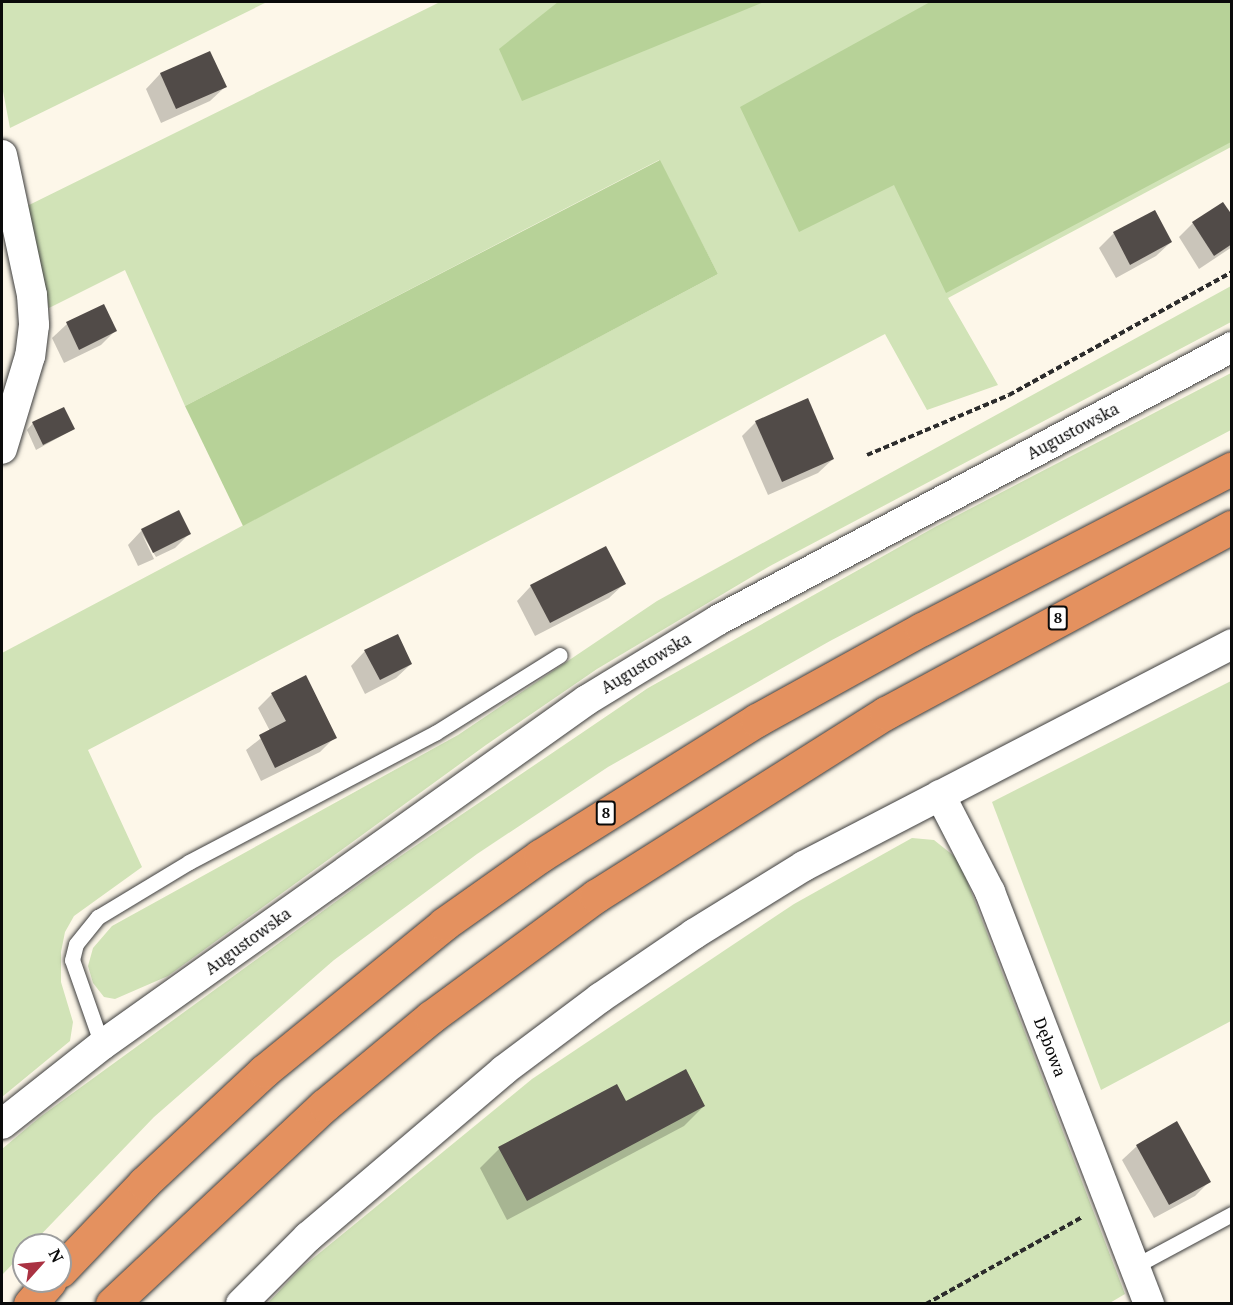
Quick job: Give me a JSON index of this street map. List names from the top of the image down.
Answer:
{
  "streets": {
    "highway": ["8"],
    "street": ["Augustowska", "Dębowa"]
  },
  "north": "top right"
}
